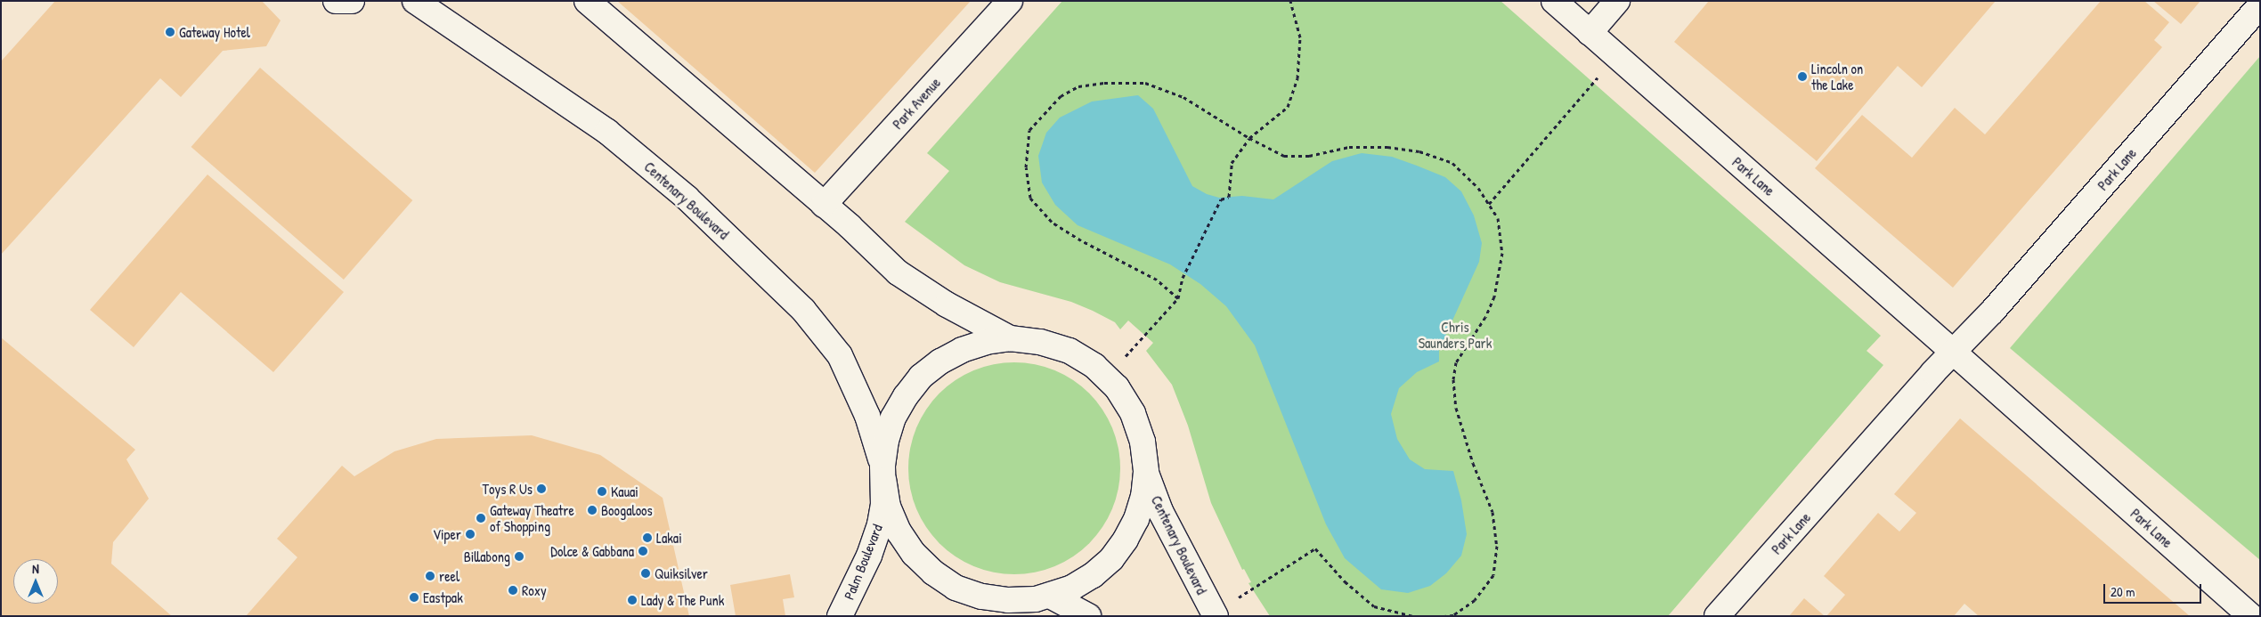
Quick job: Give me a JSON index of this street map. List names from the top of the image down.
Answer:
{
  "streets": {
    "street": [
      "Park Avenue",
      "Park Lane",
      "Centenary Boulevard",
      "Palm Boulevard"
    ]
  },
  "crossings": [
    ["Centenary Boulevard", "Palm Boulevard"]
  ],
  "parks": ["Chris Saunders Park"],
  "places": [
    "Gateway Hotel",
    "Lincoln on the Lake",
    "Toys R Us",
    "Kauai",
    "Boogaloos",
    "Gateway Theatre of Shopping",
    "Viper",
    "Lakai",
    "Dolce & Gabbana",
    "Billabong",
    "Quiksilver",
    "reel",
    "Roxy",
    "Eastpak",
    "Lady & The Punk"
  ],
  "scale_bar": "20 m",
  "north": "top"
}
